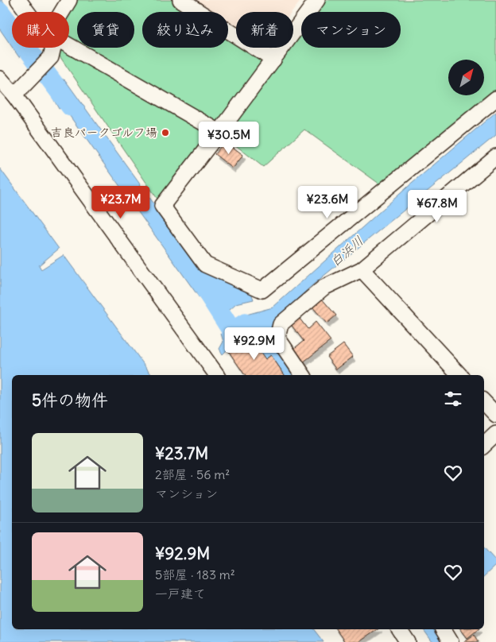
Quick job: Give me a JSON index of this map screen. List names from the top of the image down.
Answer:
{
  "water": ["白浜川"],
  "places": ["吉良パークゴルフ場"],
  "north": "top right",
  "page": {
    "chip": [
      "購入",
      "賃貸",
      "絞り込み",
      "新着",
      "マンション"
    ],
    "price": [
      "¥30.5M",
      "¥23.7M",
      "¥23.6M",
      "¥67.8M",
      "¥92.9M"
    ],
    "heading": "5件の物件",
    "list": [
      {
        "name": "¥23.7M",
        "note": "2部屋 · 56 m² · マンション"
      },
      {
        "name": "¥92.9M",
        "note": "5部屋 · 183 m² · 一戸建て"
      }
    ]
  }
}
